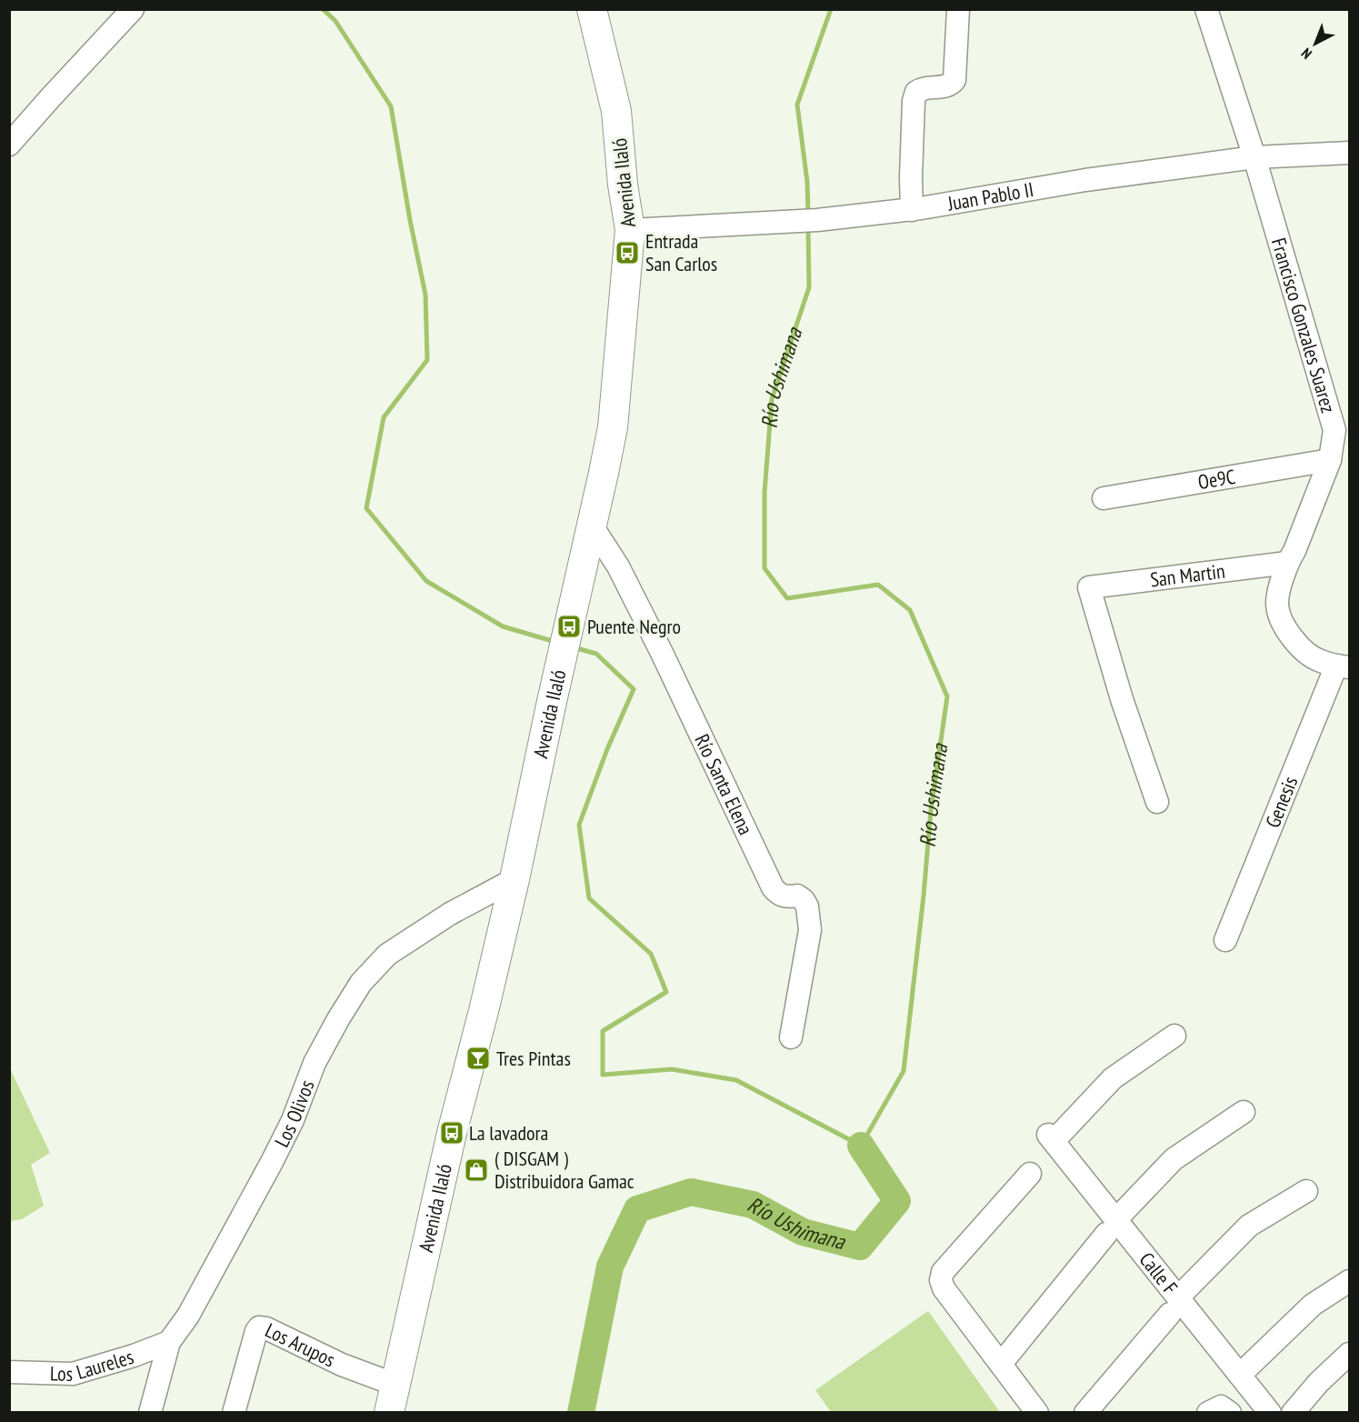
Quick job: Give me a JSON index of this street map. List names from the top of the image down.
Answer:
{
  "streets": {
    "main road": ["Avenida Ilaló"],
    "street": [
      "Juan Pablo II",
      "Francisco Gonzales Suarez",
      "Oe9C",
      "San Martin",
      "Río Santa Elena",
      "Genesis",
      "Los Olivos",
      "Calle F",
      "Los Arupos",
      "Los Laureles"
    ]
  },
  "crossings": [
    ["Avenida Ilaló", "Juan Pablo II"],
    ["Avenida Ilaló", "Río Santa Elena"],
    ["Avenida Ilaló", "Los Olivos"],
    ["Avenida Ilaló", "Los Arupos"],
    ["Juan Pablo II", "Francisco Gonzales Suarez"],
    ["Francisco Gonzales Suarez", "Oe9C"],
    ["Francisco Gonzales Suarez", "San Martin"],
    ["Francisco Gonzales Suarez", "Genesis"],
    ["Los Olivos", "Los Laureles"]
  ],
  "water": ["Río Ushimana"],
  "places": {
    "bus stop": ["Entrada San Carlos", "Puente Negro", "La lavadora"],
    "bar": ["Tres Pintas"],
    "shop": ["( DISGAM ) Distribuidora Gamac"]
  },
  "north": "bottom left"
}
